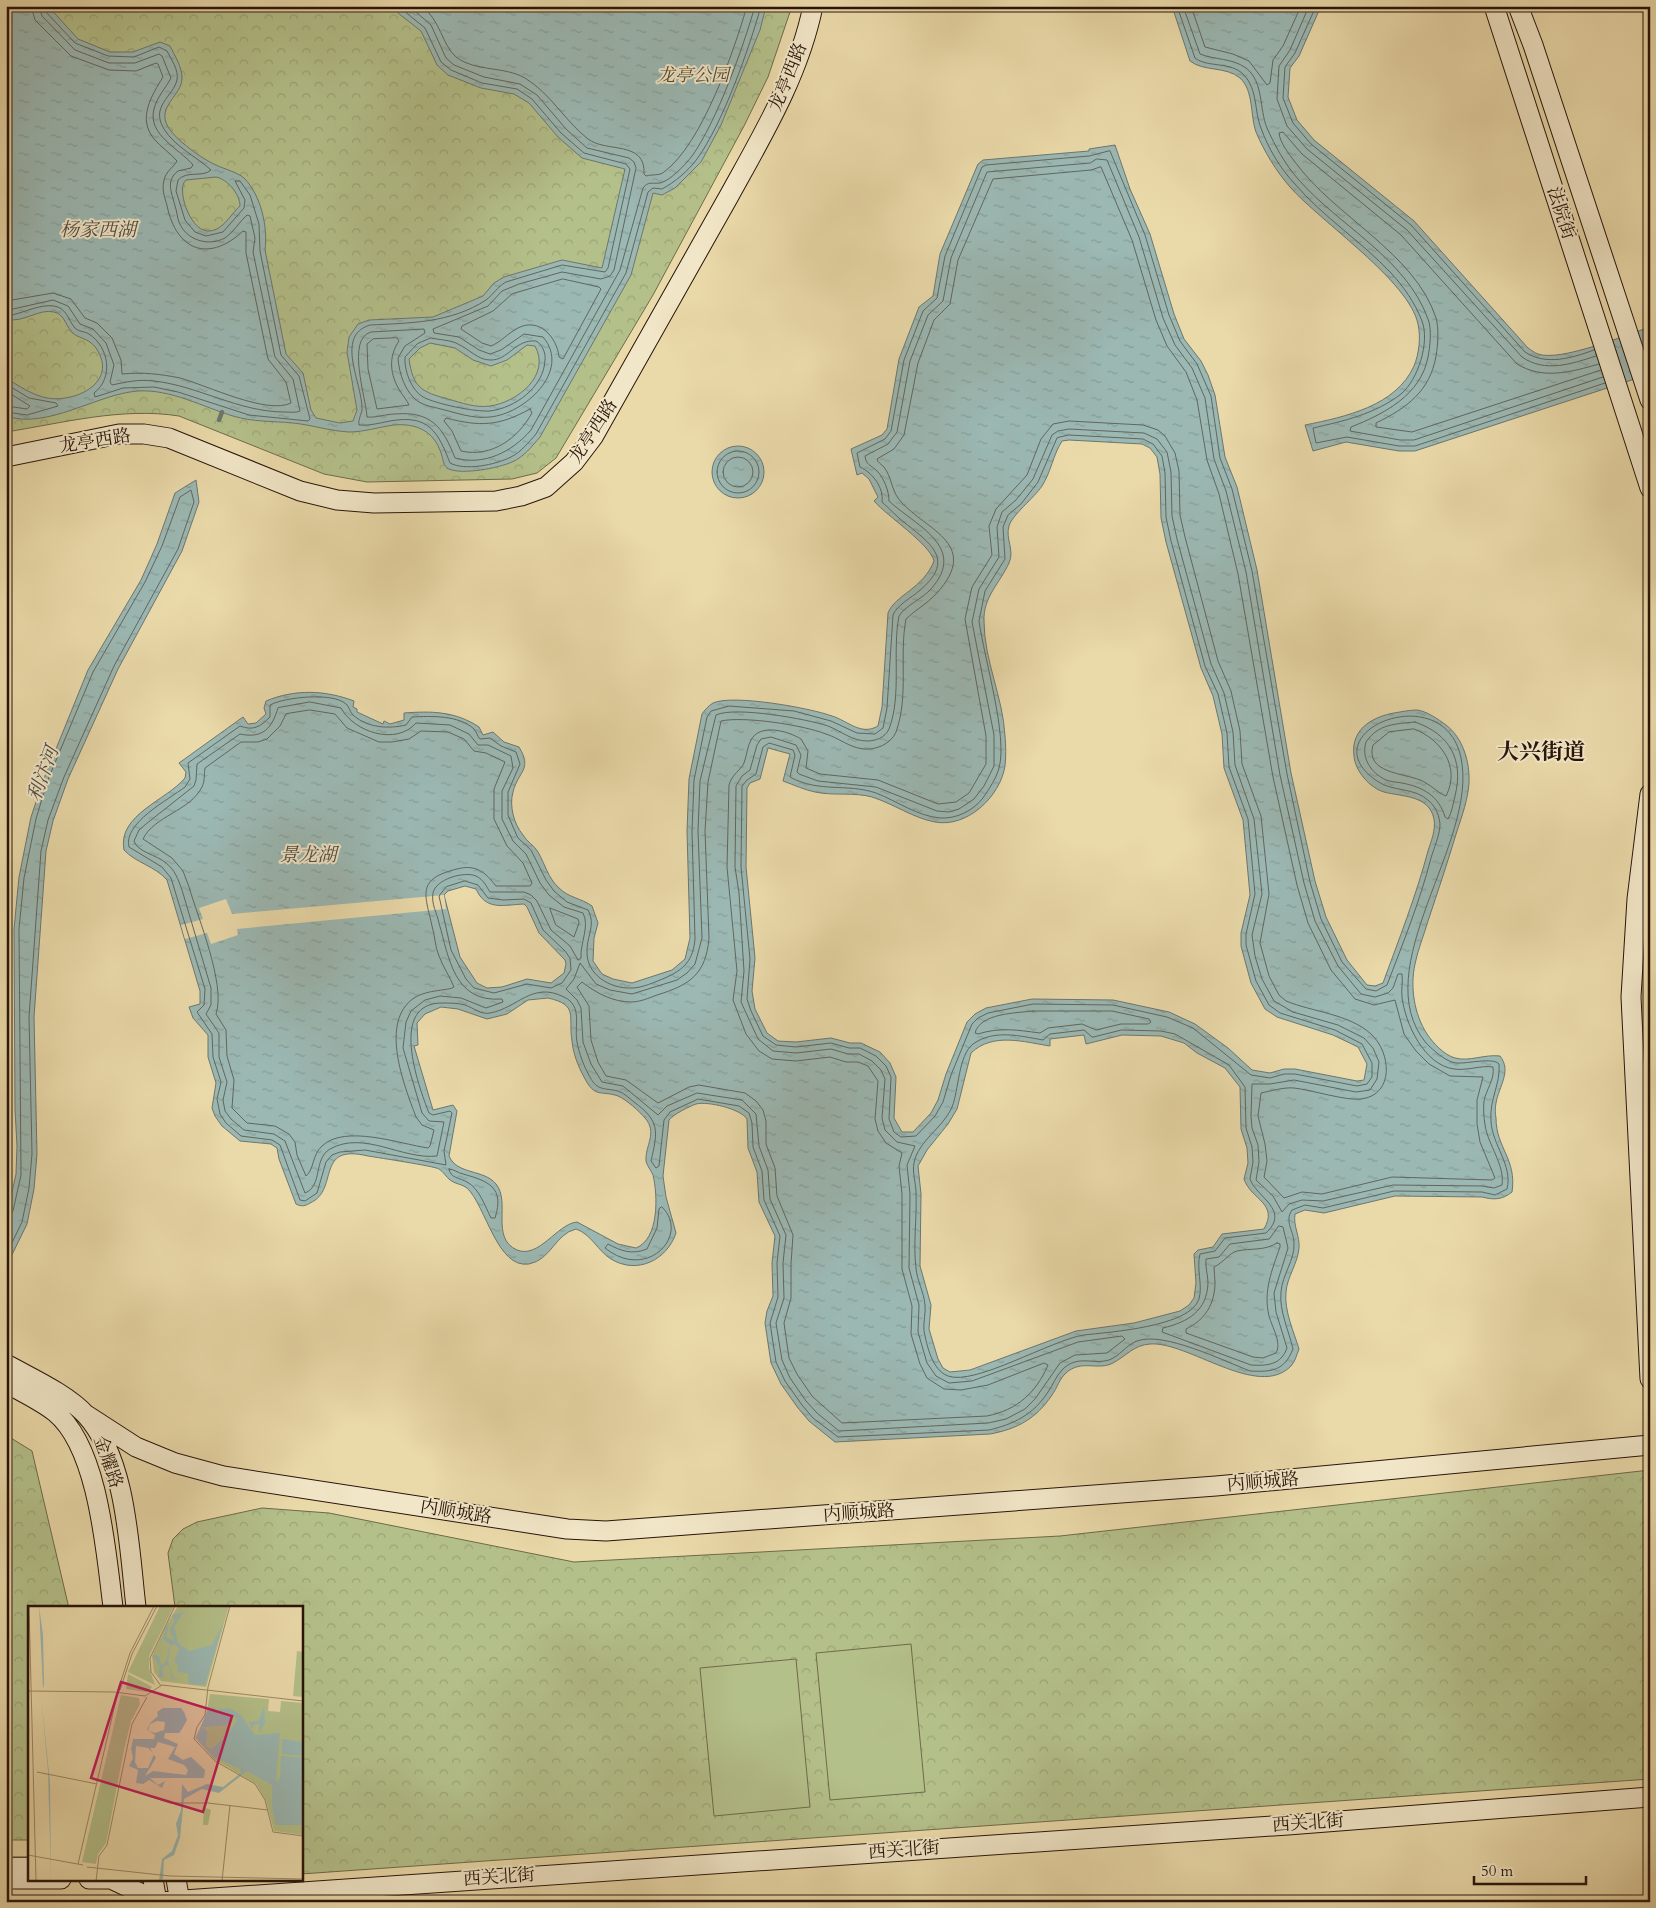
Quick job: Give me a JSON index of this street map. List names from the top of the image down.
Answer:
{
  "streets": {
    "street": [
      "龙亭西路",
      "法院街",
      "金耀路",
      "内顺城路",
      "西关北街"
    ]
  },
  "crossings": [
    ["金耀路", "内顺城路"]
  ],
  "districts": ["大兴街道"],
  "water": ["杨家西湖", "利汴河", "景龙湖"],
  "parks": ["龙亭公园"],
  "scale_bar": "50 m"
}
